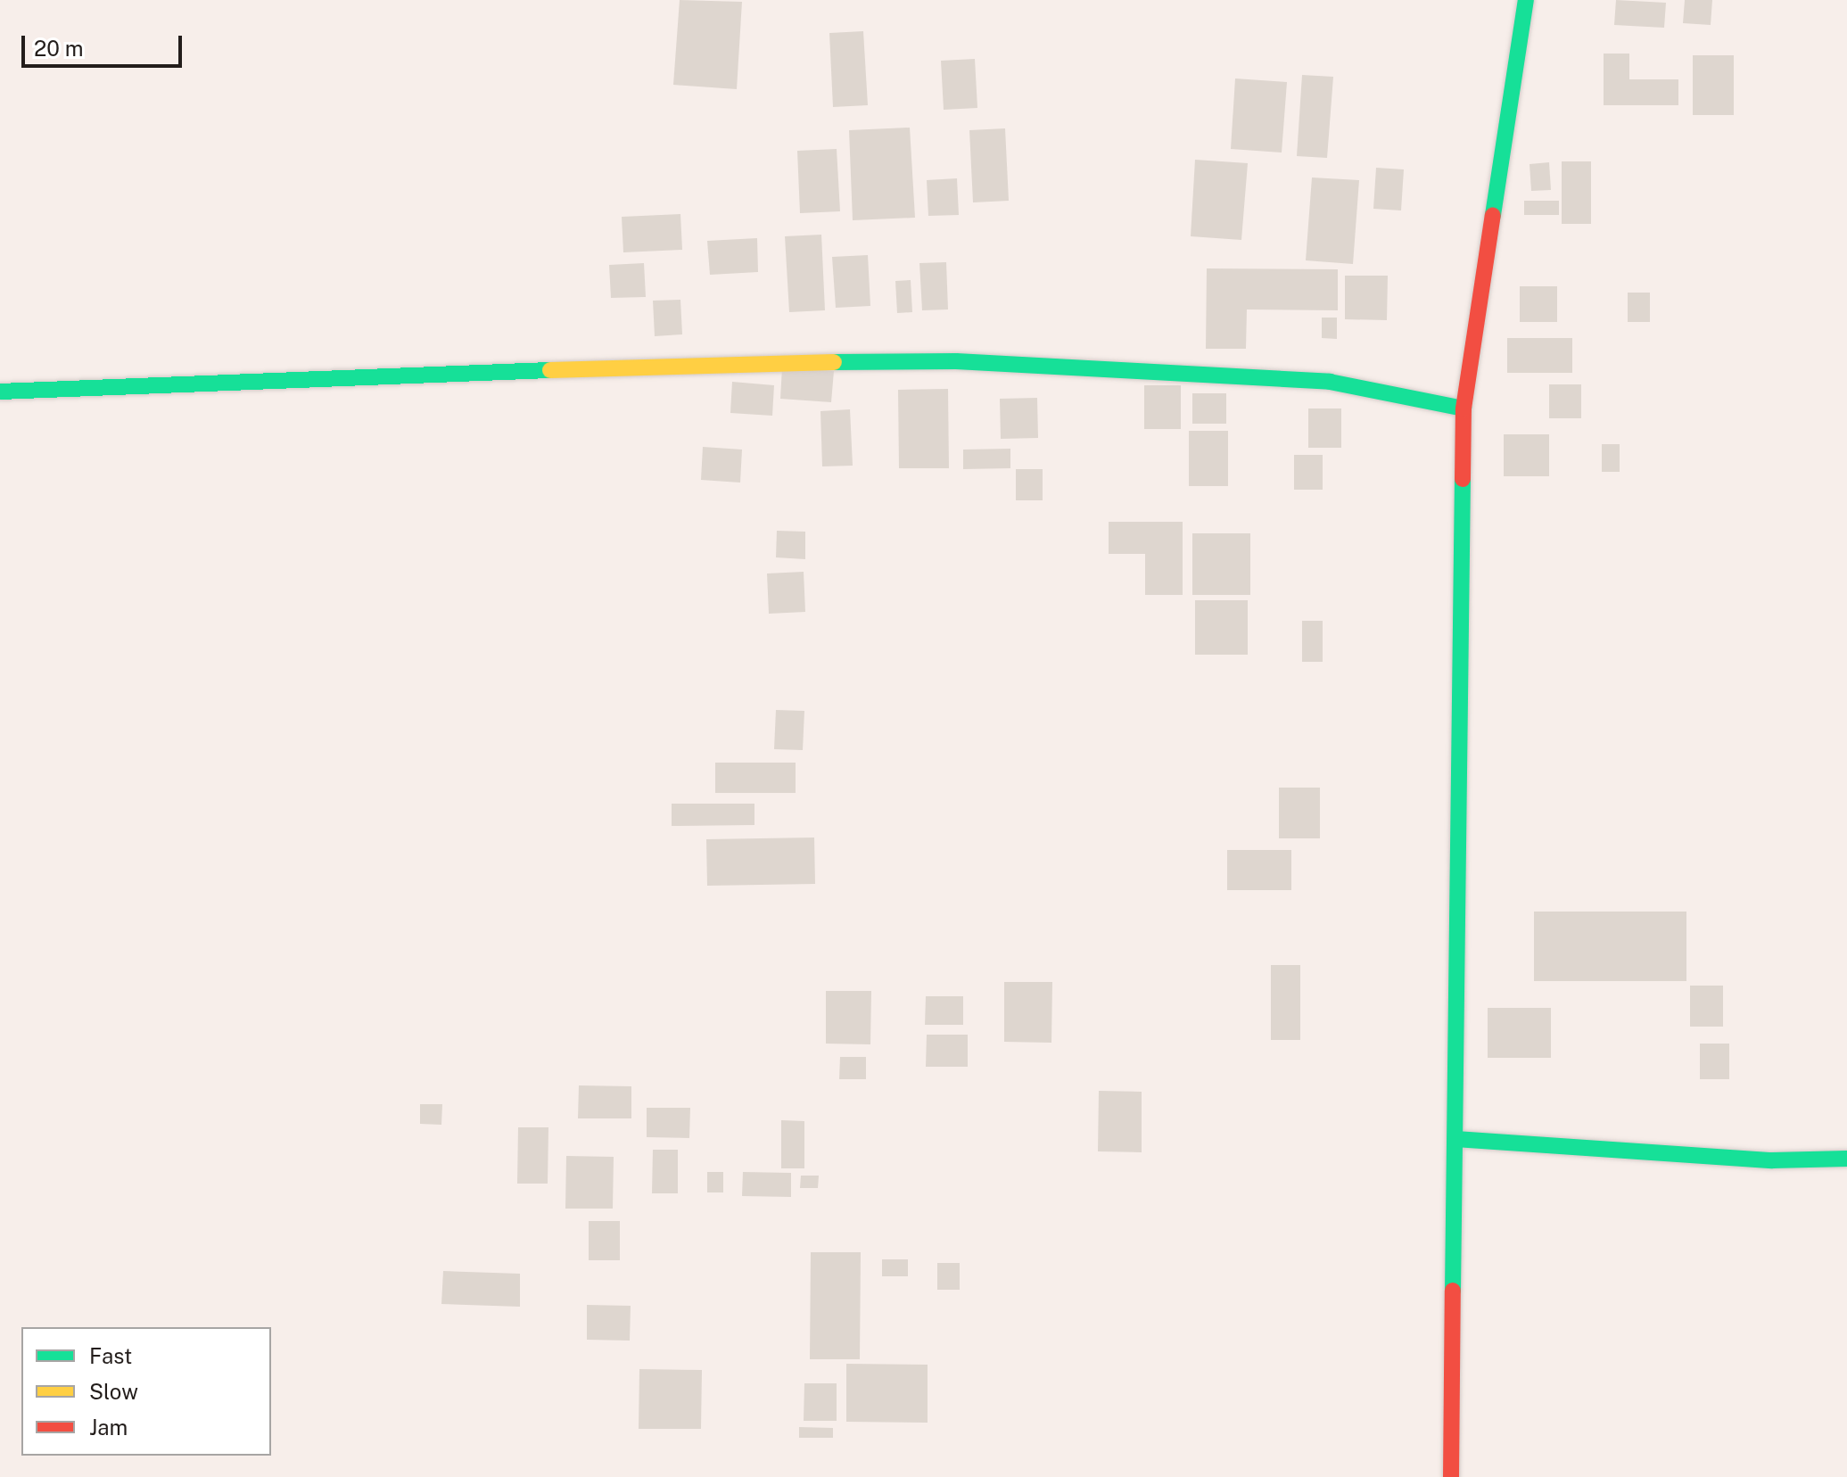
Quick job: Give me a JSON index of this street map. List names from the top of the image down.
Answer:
{
  "legend": ["Fast", "Slow", "Jam"],
  "scale_bar": "20 m"
}
